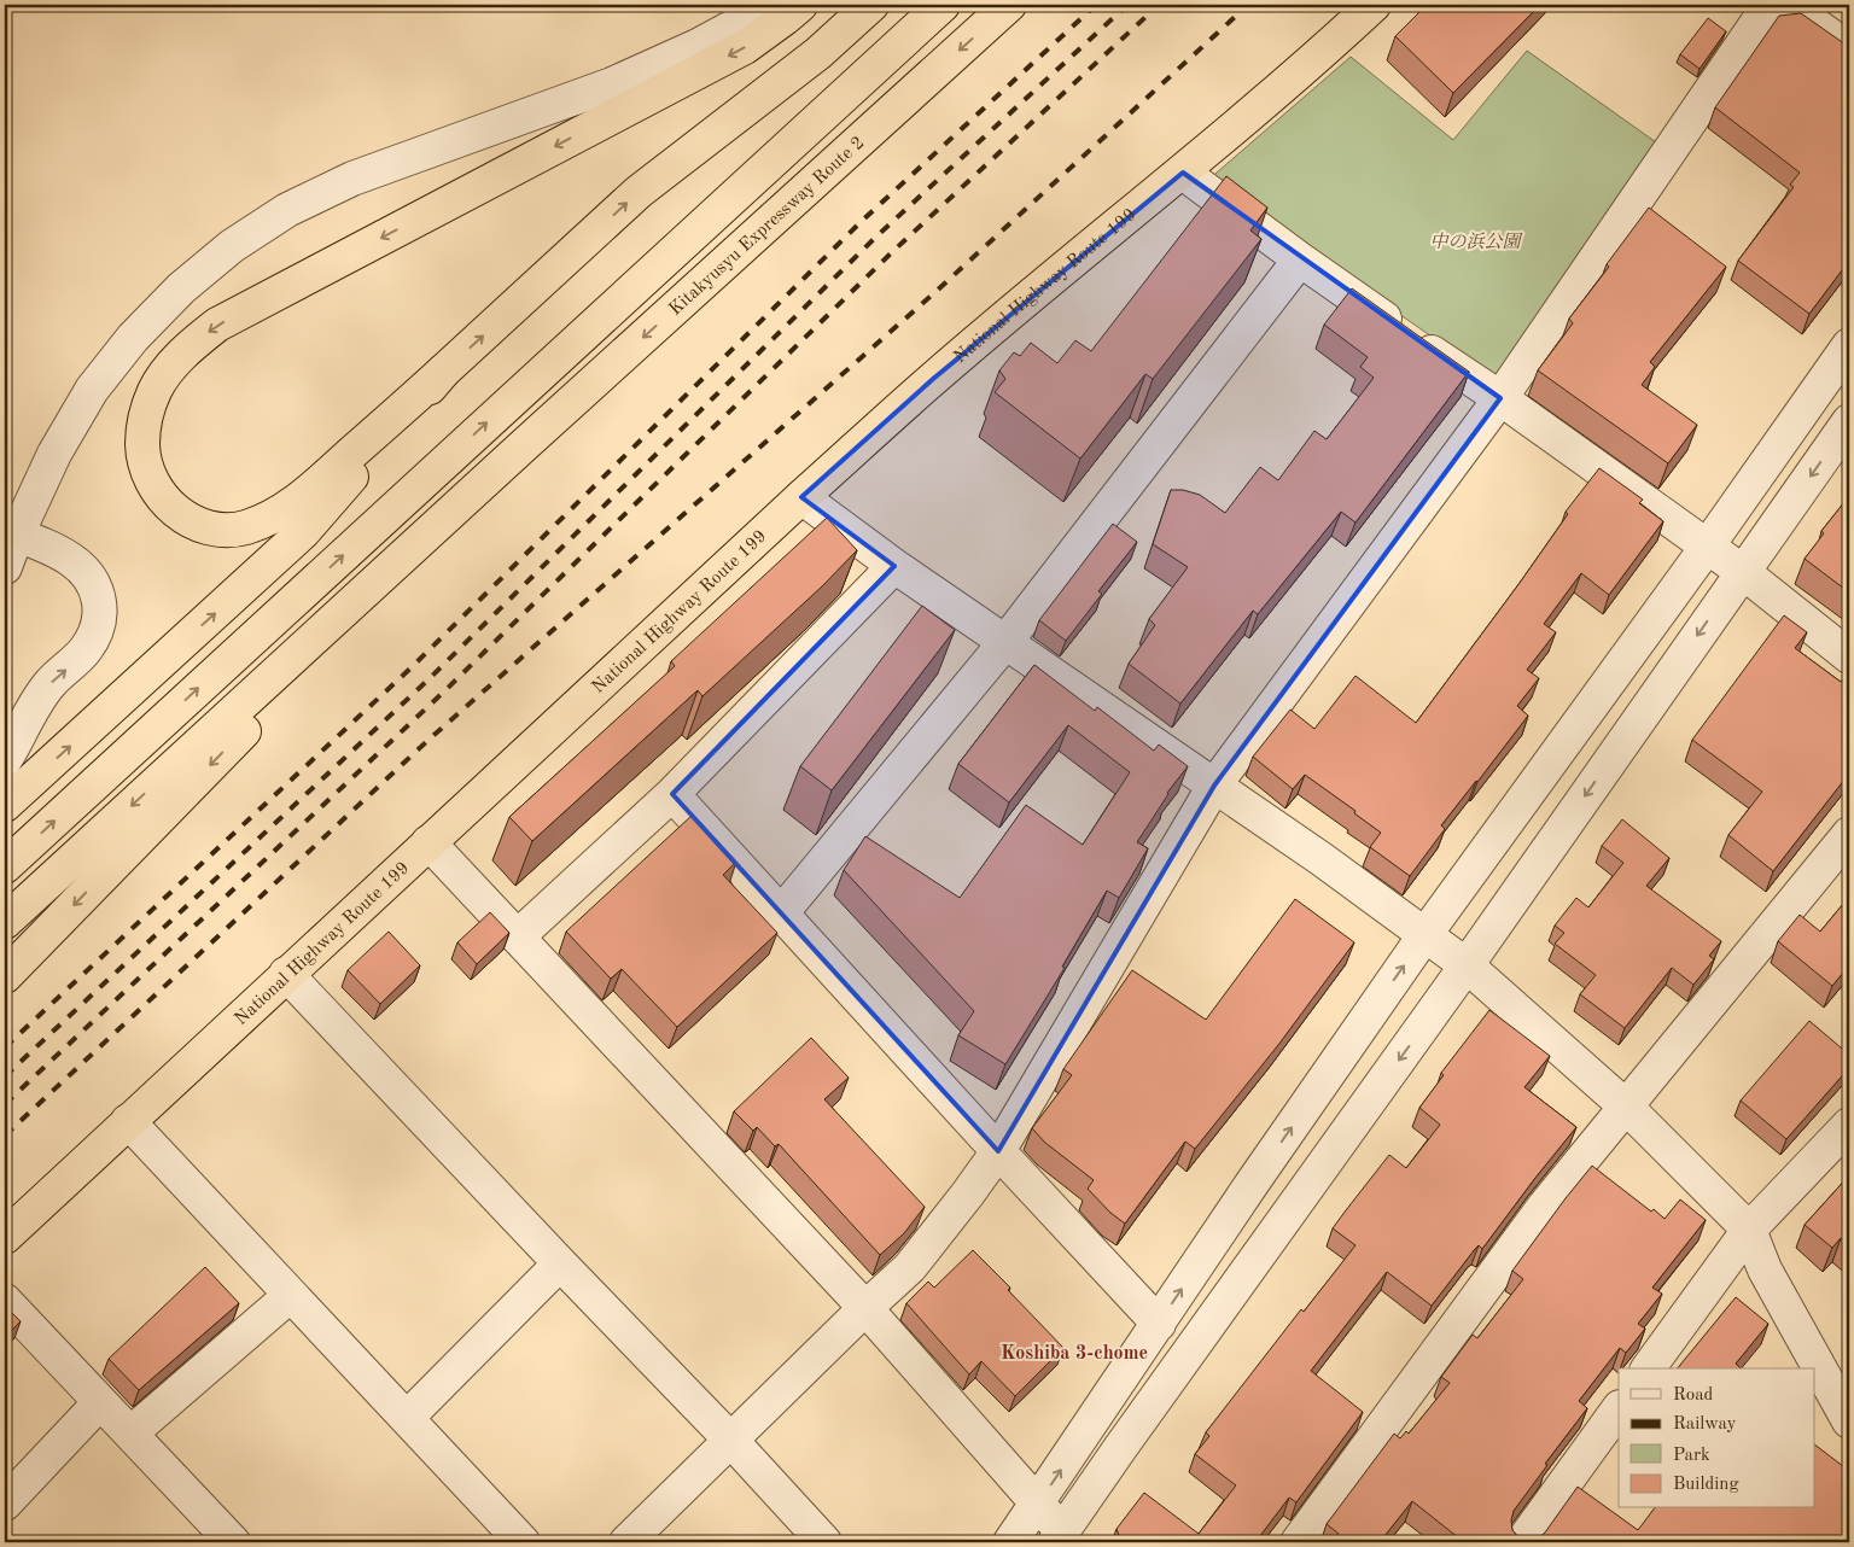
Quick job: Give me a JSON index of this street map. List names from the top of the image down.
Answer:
{
  "streets": {
    "highway": ["Kitakyusyu Expressway Route 2", "National Highway Route 199"]
  },
  "districts": ["Koshiba 3-chome"],
  "parks": ["中の浜公園"],
  "legend": [
    "Road",
    "Railway",
    "Park",
    "Building"
  ]
}
